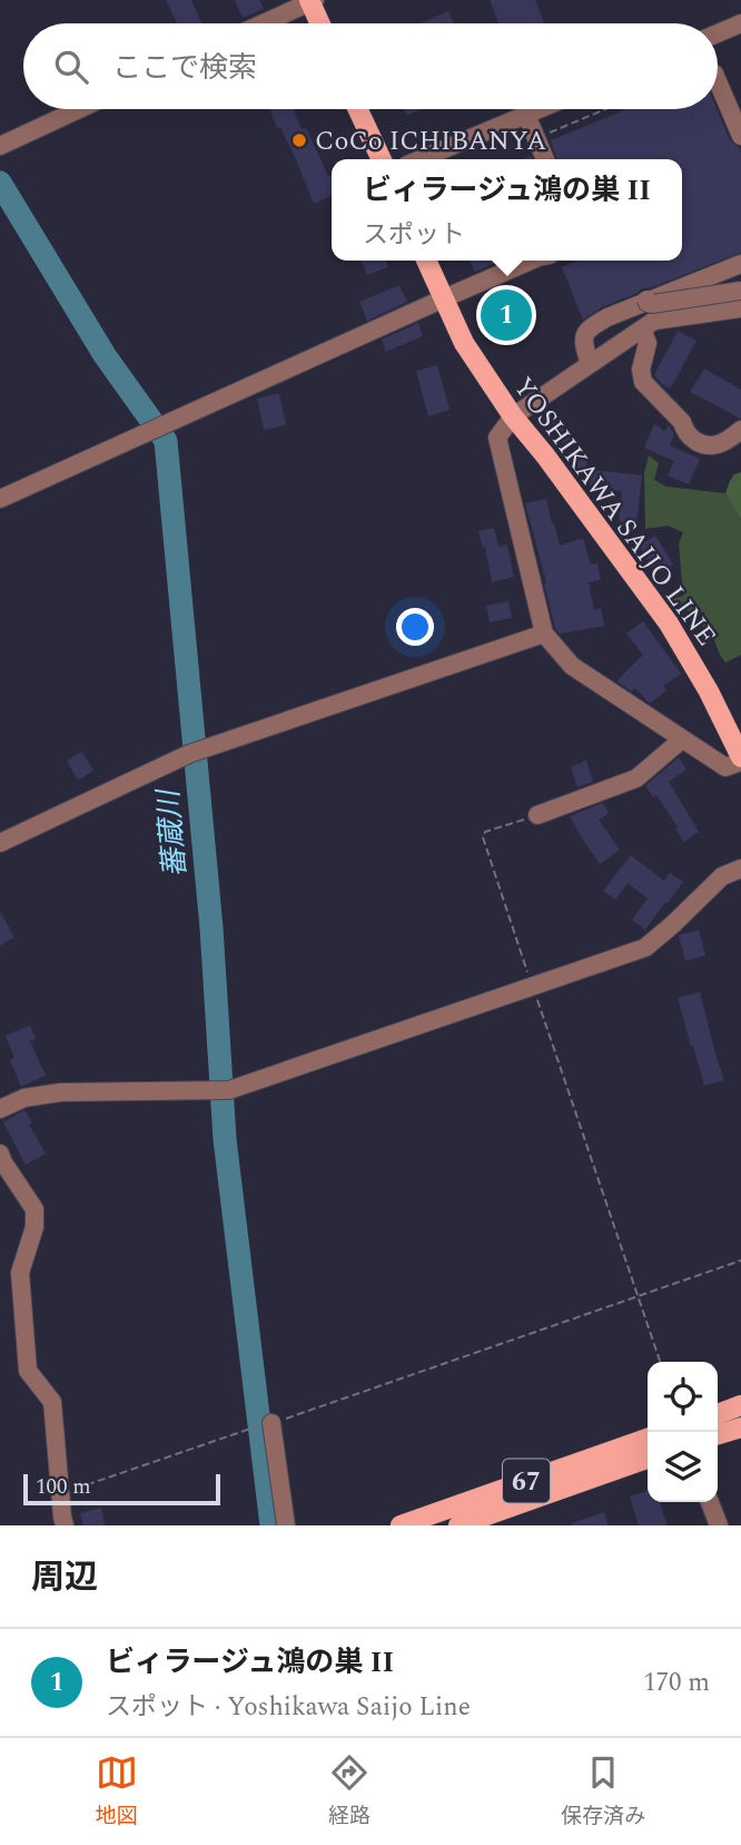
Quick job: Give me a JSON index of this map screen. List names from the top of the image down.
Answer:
{
  "streets": {
    "main road": ["YOSHIKAWA SAIJO LINE", "67"]
  },
  "water": ["蕃蔵川"],
  "places": ["CoCo ICHIBANYA"],
  "scale_bar": "100 m",
  "page": {
    "search": "ここで検索",
    "popup": ["ビィラージュ鴻の巣 II", "スポット"],
    "pins": "1",
    "scale": "100 m",
    "heading": "周辺",
    "list": [
      {
        "mark": "1",
        "name": "ビィラージュ鴻の巣 II",
        "note": "スポット · Yoshikawa Saijo Line",
        "value": "170 m"
      }
    ],
    "nav": ["地図", "経路", "保存済み"]
  }
}
